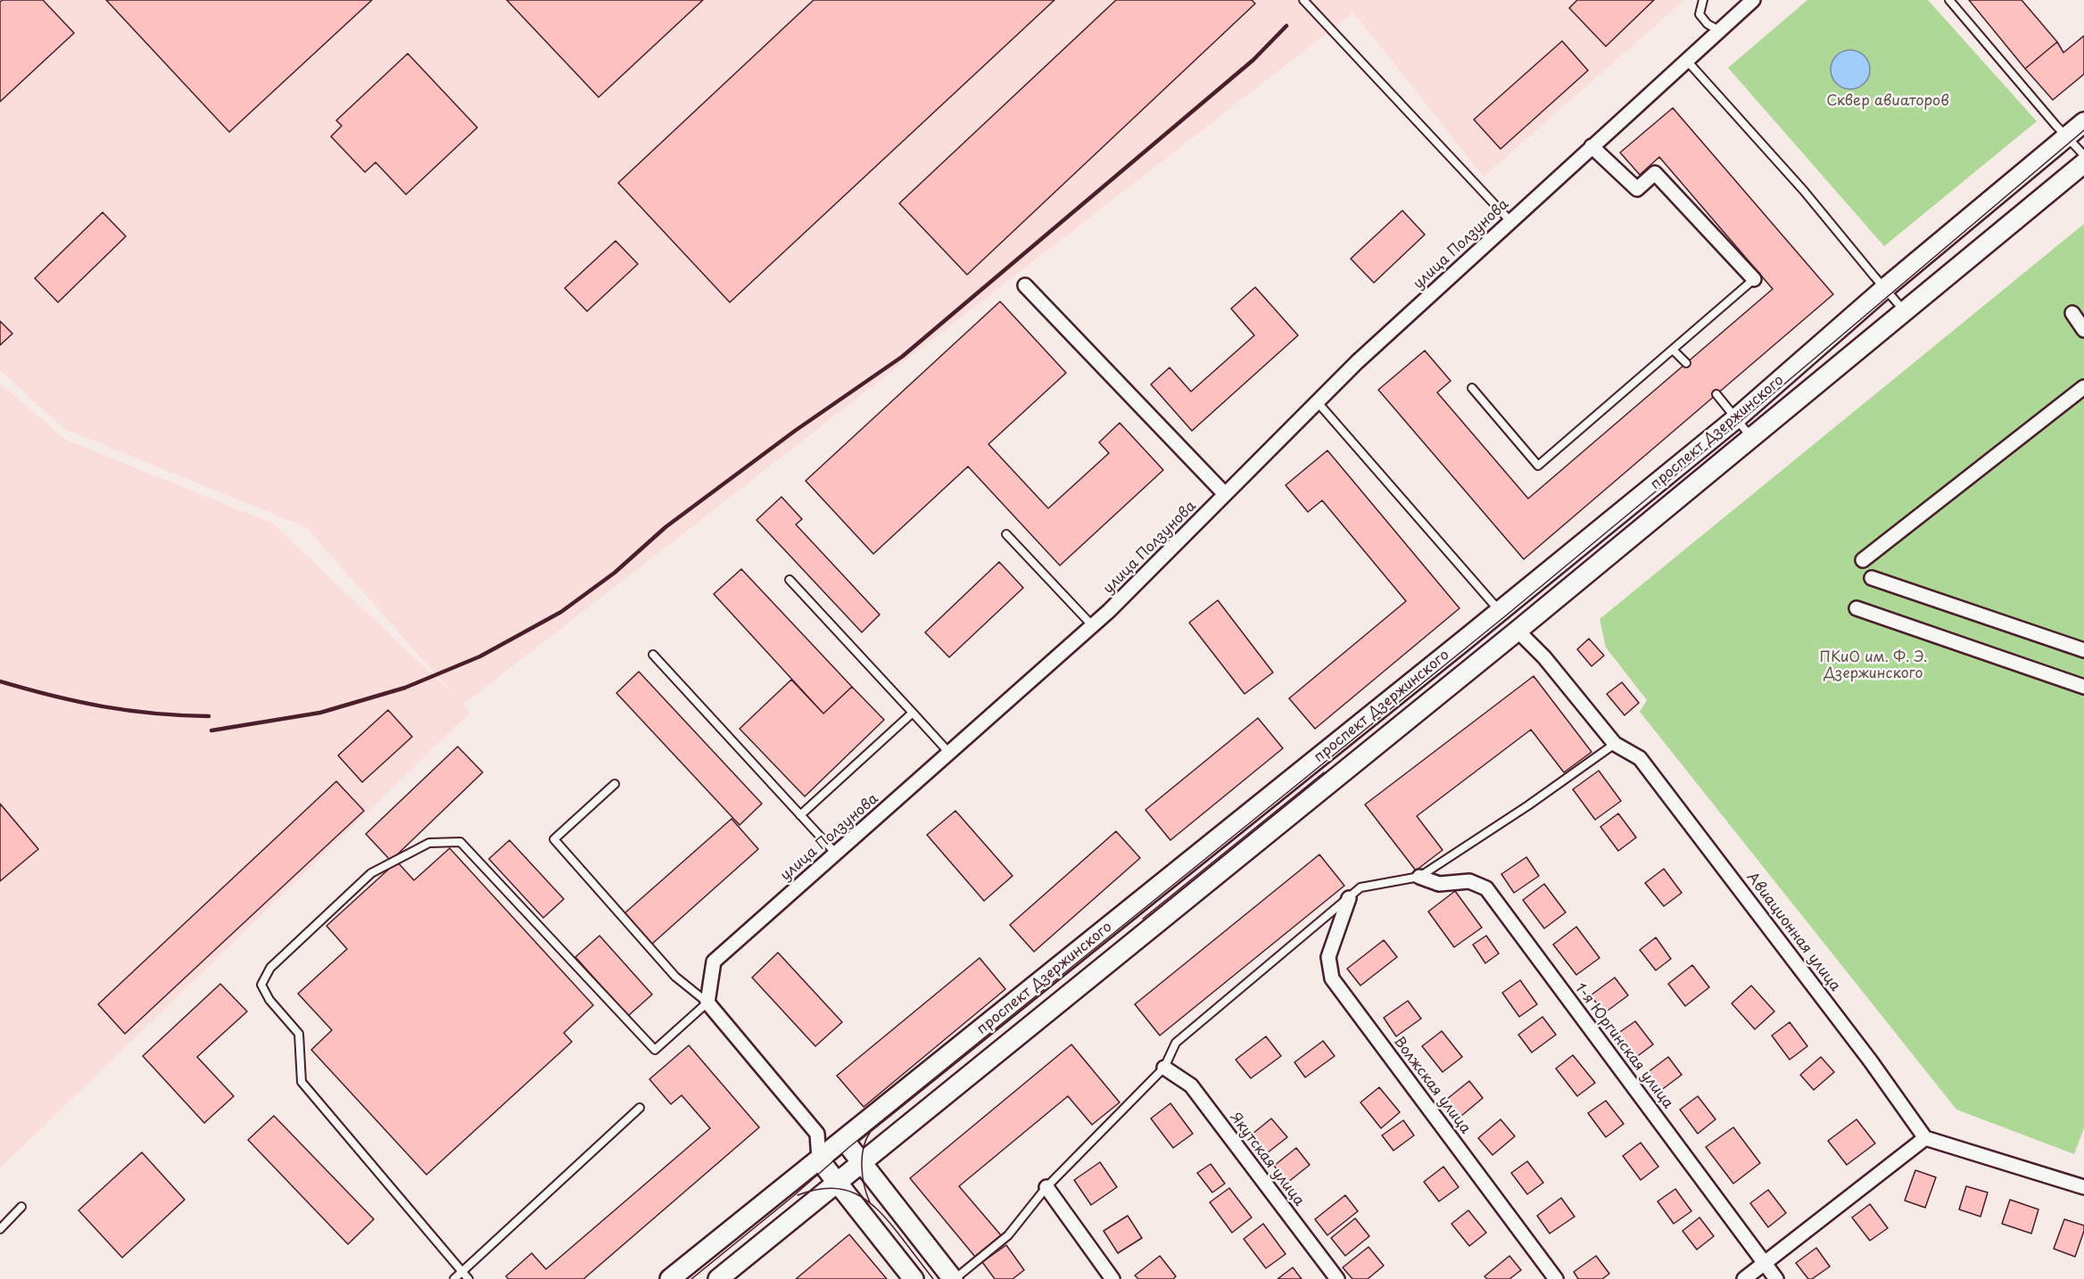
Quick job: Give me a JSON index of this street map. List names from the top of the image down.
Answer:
{
  "streets": {
    "main road": ["проспект Дзержинского"],
    "street": [
      "улица Ползунова",
      "Авиационная улица",
      "1-я Юргинская улица",
      "Волжская улица",
      "Якутская улица"
    ]
  },
  "crossings": [
    ["проспект Дзержинского", "Авиационная улица"]
  ],
  "parks": ["Сквер авиаторов", "ПКиО им. Ф. Э. Дзержинского"]
}
